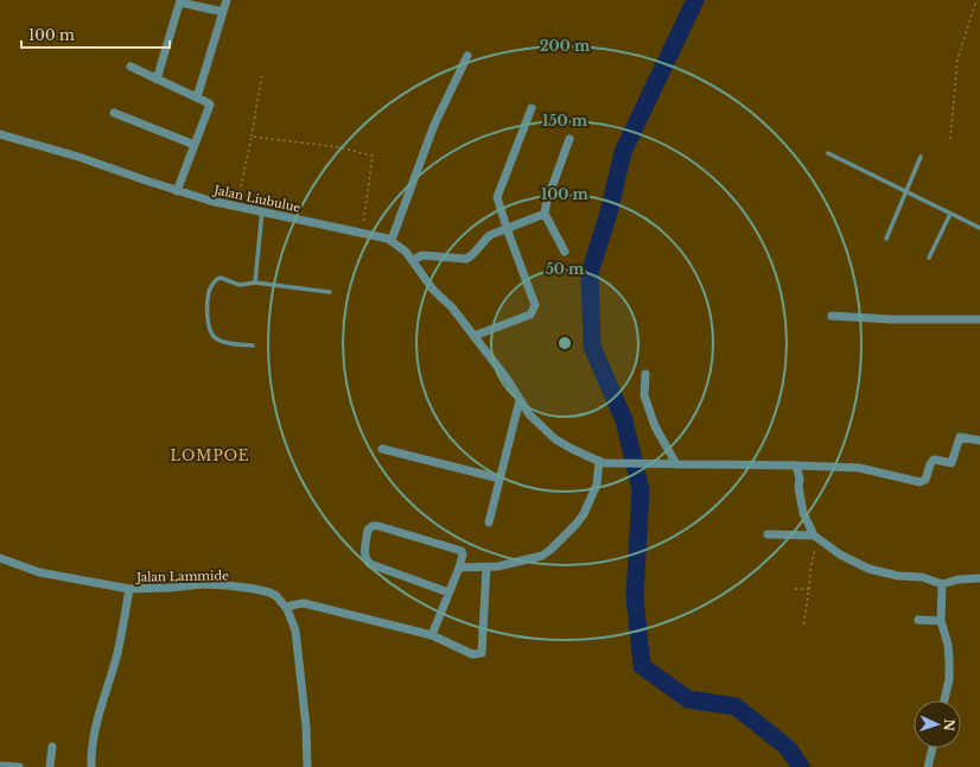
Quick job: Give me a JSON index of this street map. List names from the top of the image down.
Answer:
{
  "streets": {
    "street": ["Jalan Liubulue", "Jalan Lammide"]
  },
  "districts": ["LOMPOE"],
  "scale_bar": "100 m",
  "north": "right",
  "rings": [
    "200 m",
    "150 m",
    "100 m",
    "50 m"
  ]
}
